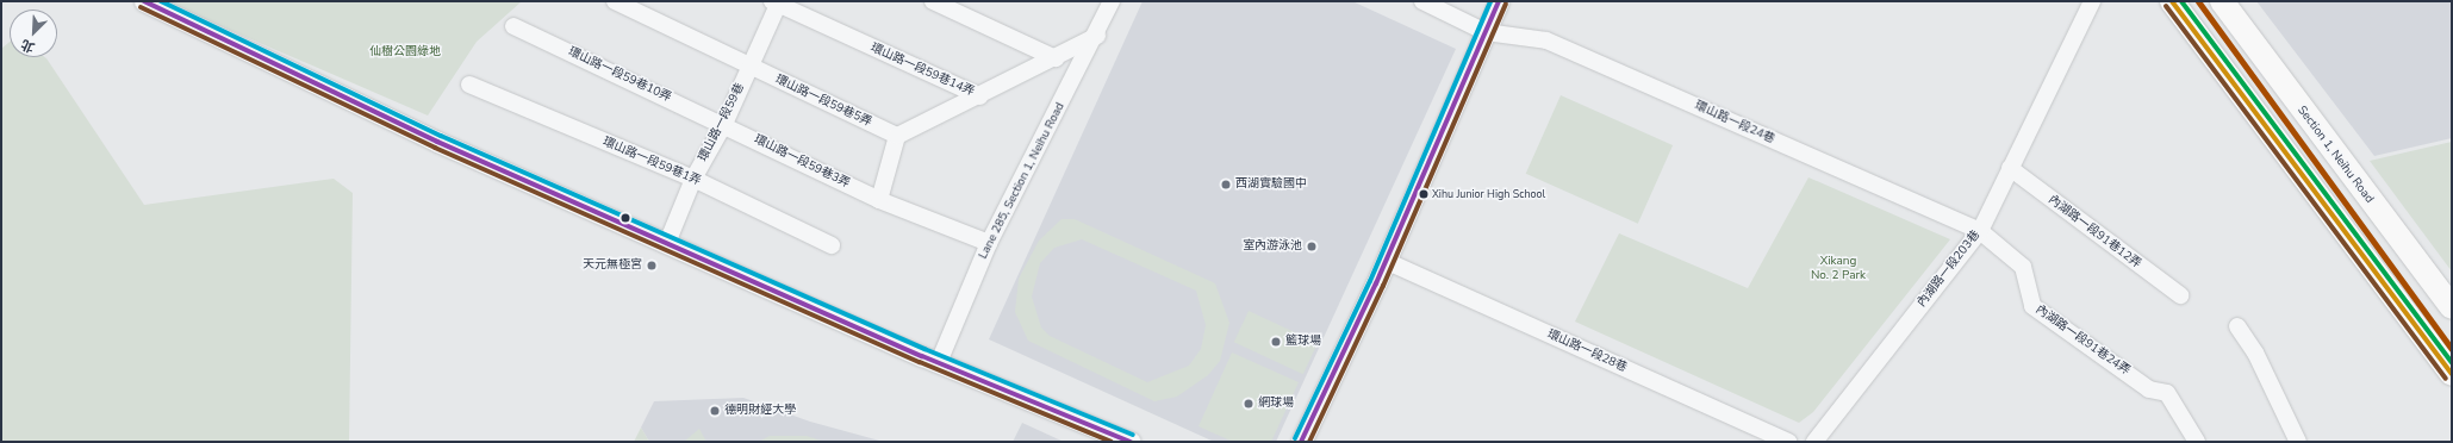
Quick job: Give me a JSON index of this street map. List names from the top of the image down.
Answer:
{
  "streets": {
    "main road": ["Section 1, Neihu Road"],
    "street": [
      "環山路一段59巷14弄",
      "環山路一段59巷10弄",
      "環山路一段59巷5弄",
      "環山路一段59巷",
      "環山路一段24巷",
      "環山路一段59巷1弄",
      "環山路一段59巷3弄",
      "Lane 285, Section 1, Neihu Road",
      "內湖路一段91巷12弄",
      "內湖路一段203巷",
      "內湖路一段91巷24弄",
      "環山路一段28巷"
    ]
  },
  "crossings": [
    ["環山路一段59巷14弄", "環山路一段59巷"],
    ["環山路一段59巷14弄", "Lane 285, Section 1, Neihu Road"],
    ["環山路一段59巷10弄", "環山路一段59巷"],
    ["環山路一段59巷10弄", "環山路一段59巷3弄"],
    ["環山路一段59巷5弄", "環山路一段59巷"],
    ["環山路一段59巷", "環山路一段59巷1弄"],
    ["環山路一段59巷", "環山路一段59巷3弄"],
    ["環山路一段24巷", "內湖路一段203巷"],
    ["環山路一段24巷", "內湖路一段91巷24弄"],
    ["環山路一段59巷3弄", "Lane 285, Section 1, Neihu Road"],
    ["內湖路一段91巷12弄", "內湖路一段203巷"],
    ["內湖路一段203巷", "內湖路一段91巷24弄"]
  ],
  "parks": ["仙樹公園綠地", "Xikang No. 2 Park"],
  "places": [
    "西湖實驗國中",
    "Xihu Junior High School",
    "室內游泳池",
    "天元無極宮",
    "籃球場",
    "網球場",
    "德明財經大學"
  ],
  "north": "bottom left"
}
